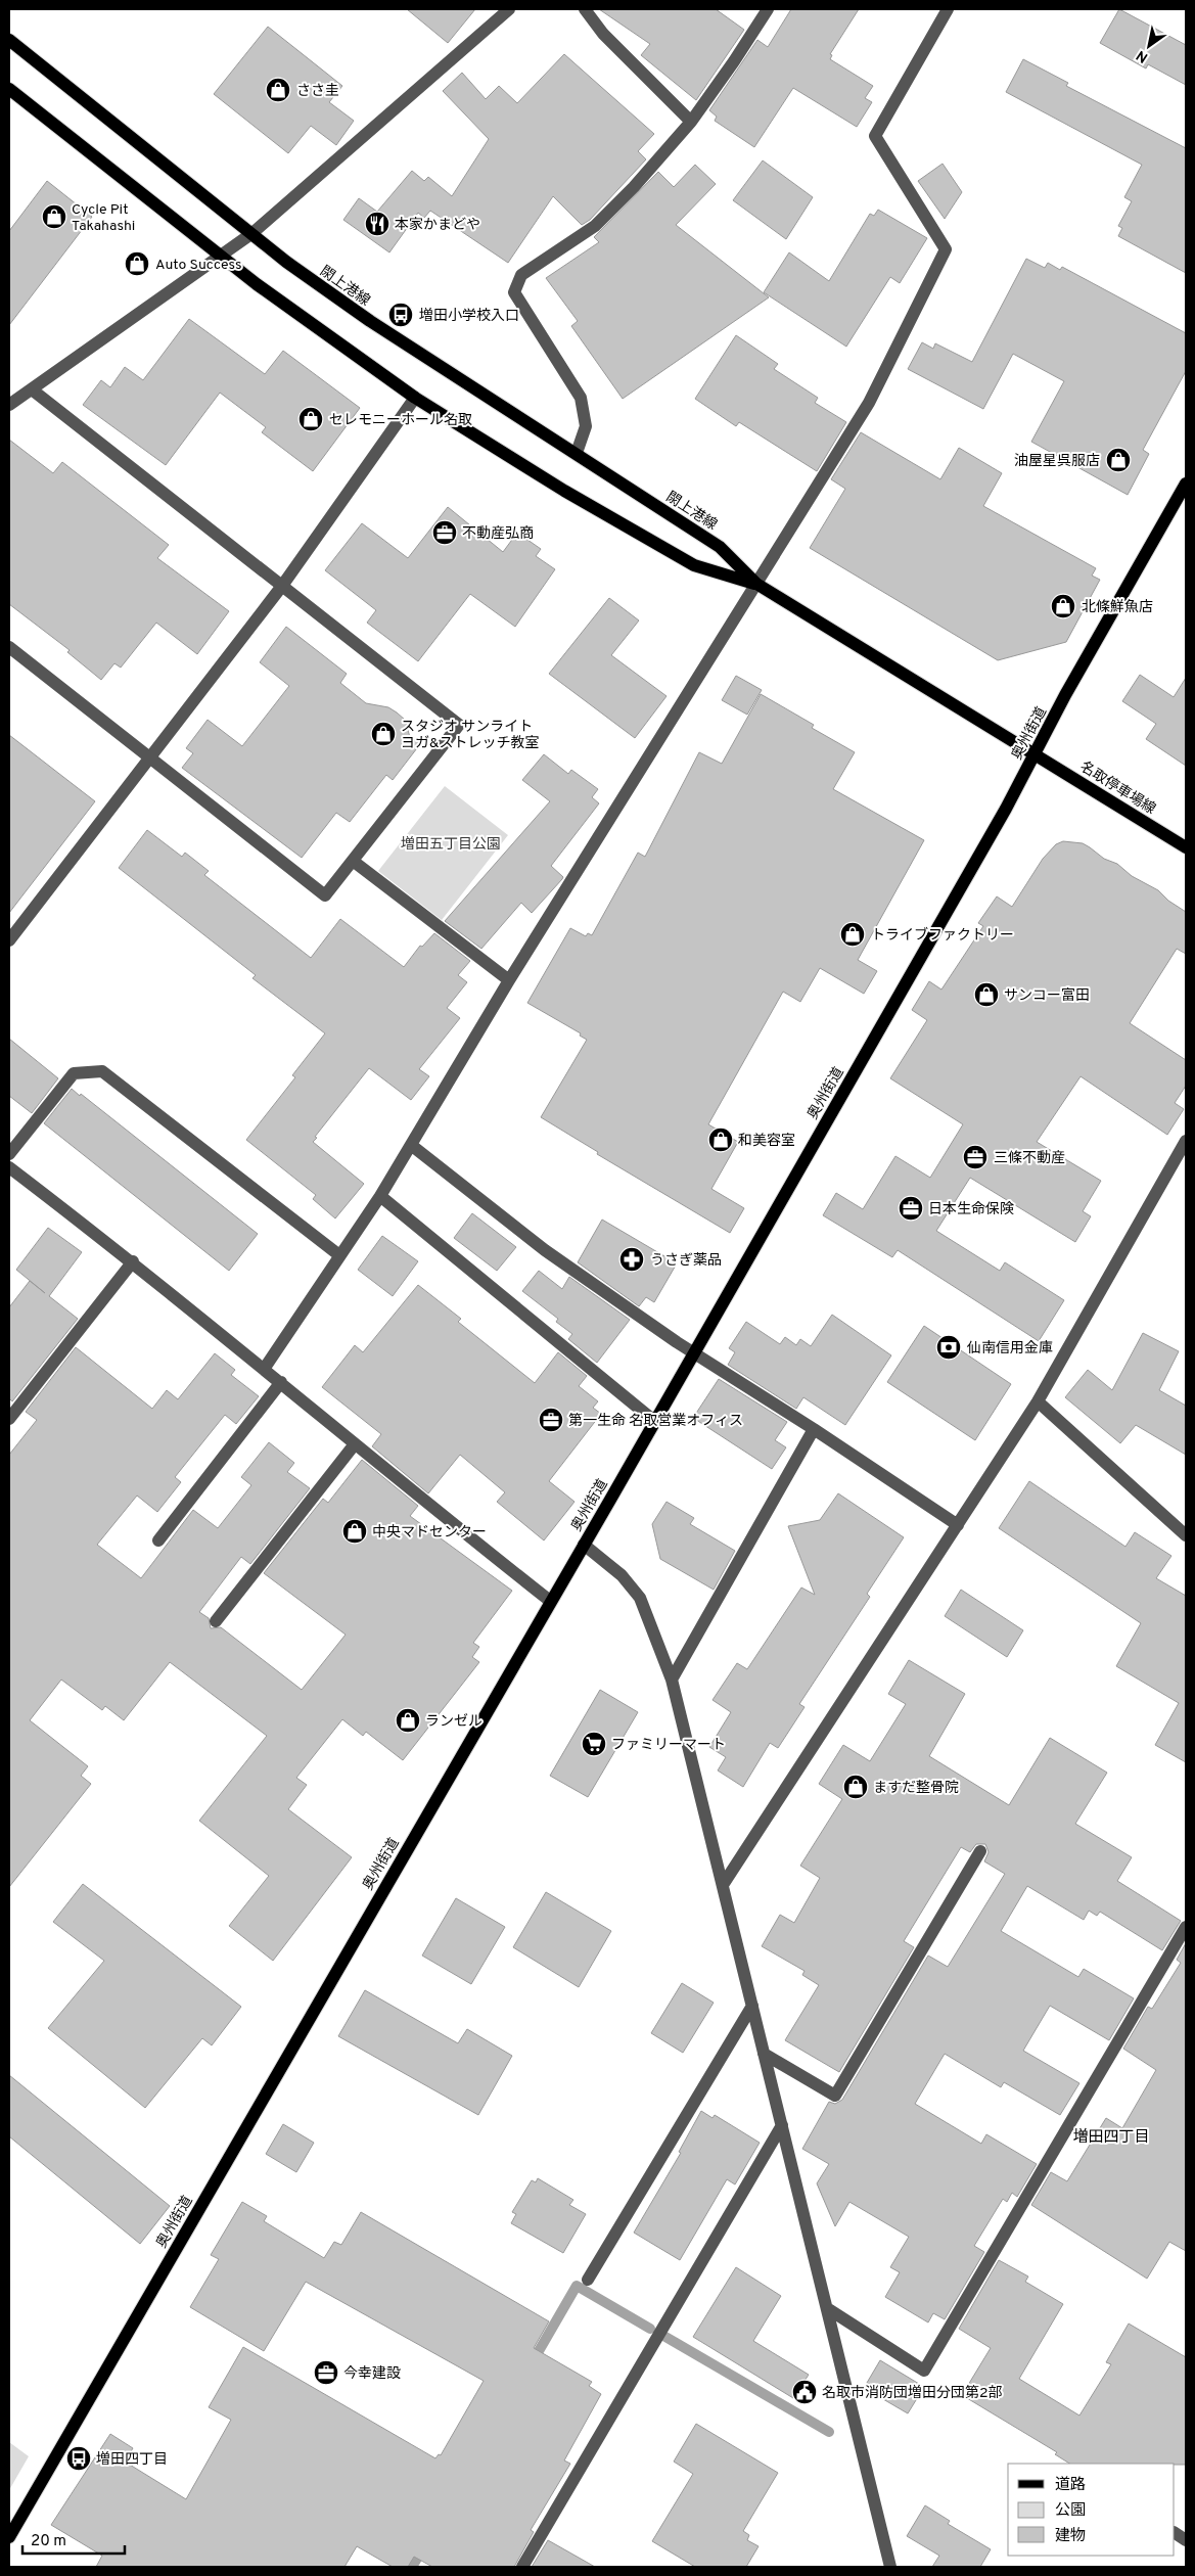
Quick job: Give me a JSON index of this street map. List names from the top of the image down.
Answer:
{
  "streets": {
    "main road": ["閖上港線", "奥州街道", "名取停車場線"]
  },
  "crossings": [
    ["閖上港線", "奥州街道"],
    ["閖上港線", "名取停車場線"],
    ["奥州街道", "名取停車場線"]
  ],
  "districts": ["増田四丁目"],
  "parks": ["増田五丁目公園"],
  "places": {
    "shop": [
      "ささ圭",
      "Cycle Pit Takahashi",
      "Auto Success",
      "セレモニーホール名取",
      "油屋星呉服店",
      "北條鮮魚店",
      "スタジオ サンライト ヨガ&ストレッチ教室",
      "トライブファクトリー",
      "サンコー富田",
      "和美容室",
      "中央マドセンター",
      "ランゼル",
      "ますだ整骨院"
    ],
    "restaurant": ["本家かまどや"],
    "bus stop": ["増田小学校入口", "増田四丁目"],
    "office": [
      "不動産弘商",
      "三條不動産",
      "日本生命保険",
      "第一生命 名取営業オフィス",
      "今幸建設"
    ],
    "pharmacy": ["うさぎ薬品"],
    "bank": ["仙南信用金庫"],
    "supermarket": ["ファミリーマート"],
    "public building": ["名取市消防団増田分団第2部"]
  },
  "legend": ["道路", "公園", "建物"],
  "scale_bar": "20 m",
  "north": "bottom left"
}
